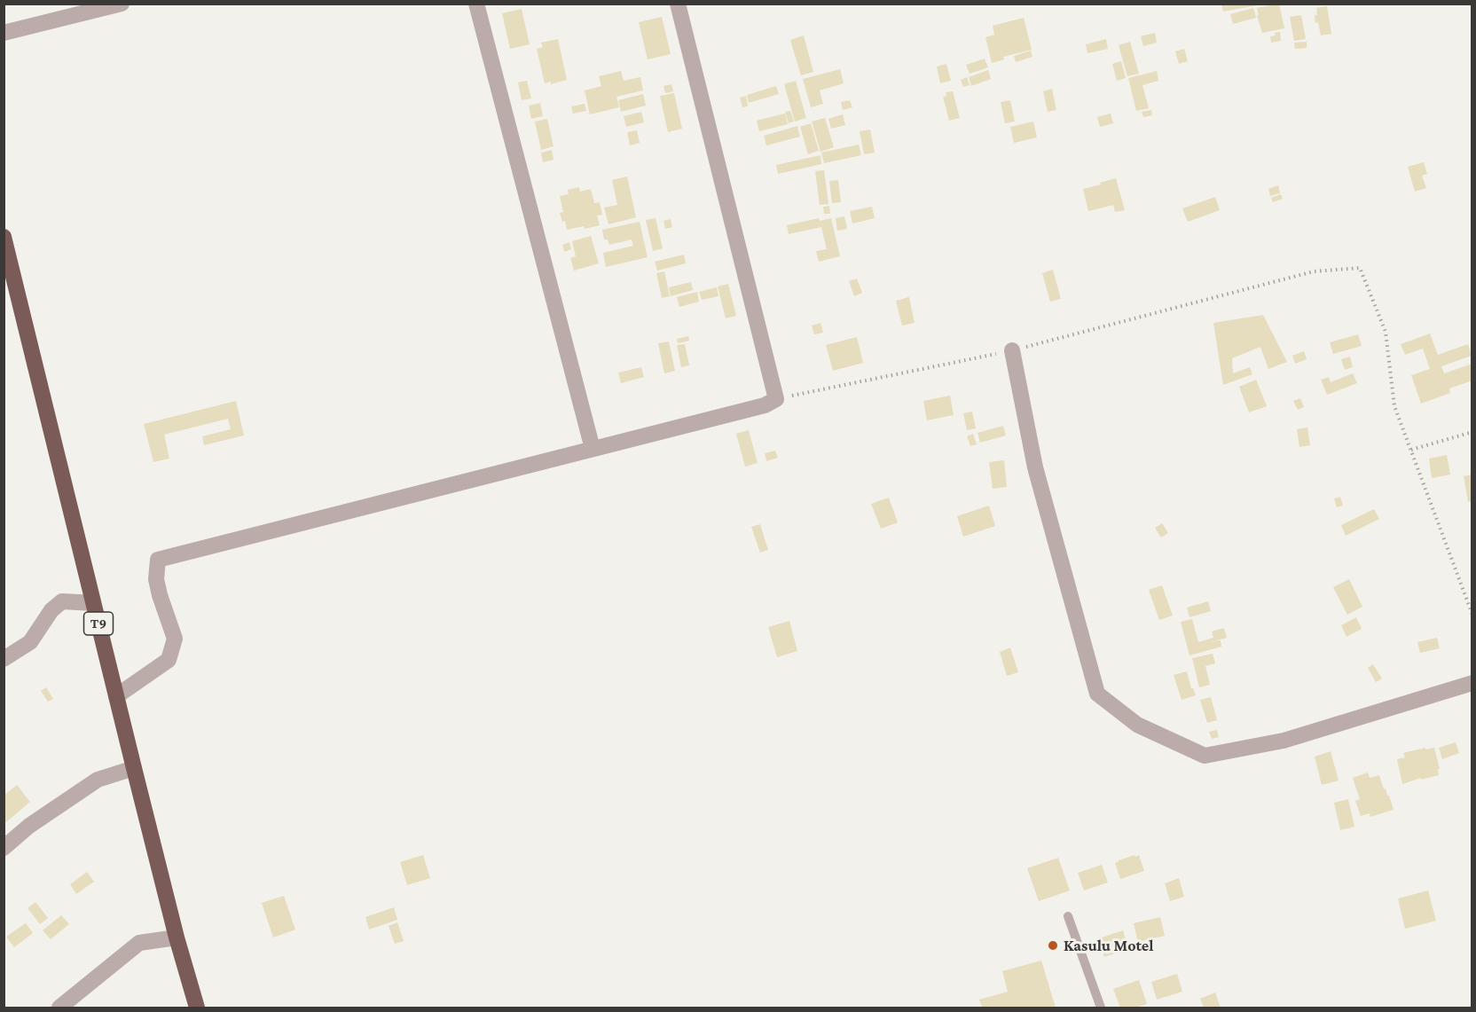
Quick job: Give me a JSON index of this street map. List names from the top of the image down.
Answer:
{
  "streets": {
    "highway": ["T9"]
  },
  "places": ["Kasulu Motel"]
}
